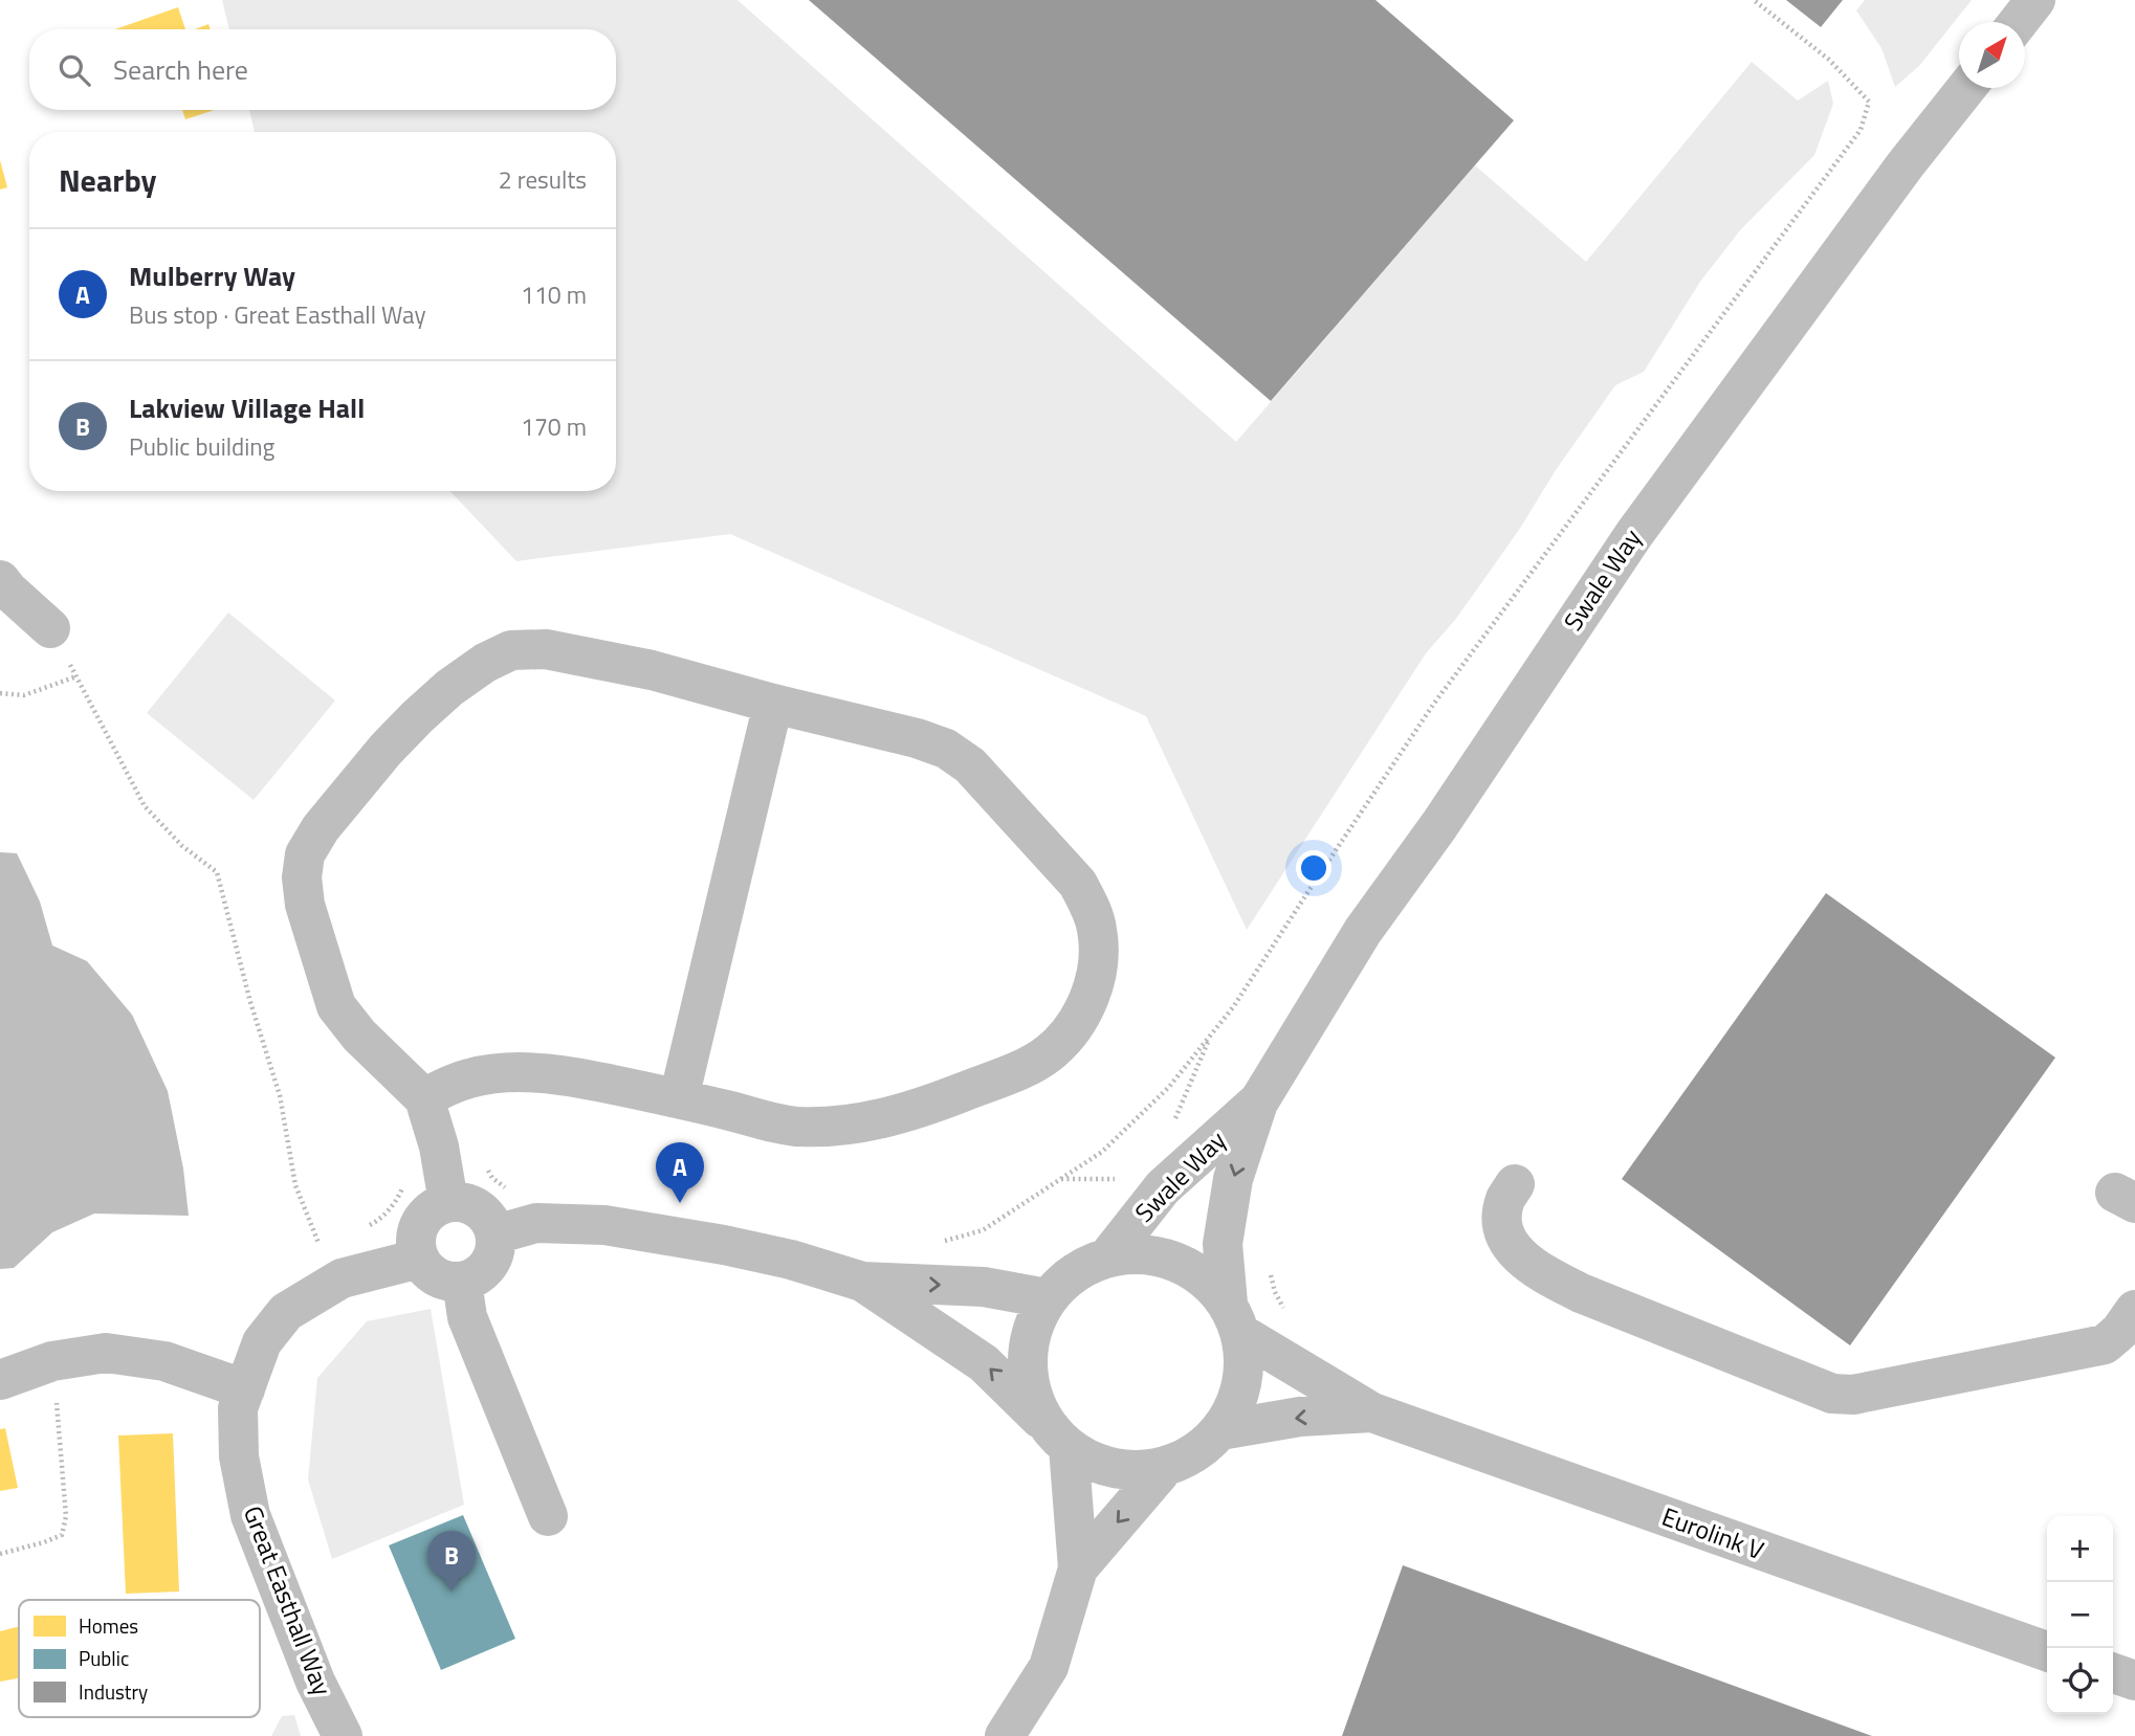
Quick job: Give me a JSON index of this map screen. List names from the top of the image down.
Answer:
{
  "streets": {
    "street": ["Swale Way", "Eurolink V", "Great Easthall Way"]
  },
  "crossings": [
    ["Swale Way", "Eurolink V"]
  ],
  "legend": ["Homes", "Public", "Industry"],
  "north": "top right",
  "page": {
    "search": "Search here",
    "heading": ["Nearby", "2 results"],
    "list": [
      {
        "mark": "A",
        "name": "Mulberry Way",
        "note": "Bus stop · Great Easthall Way",
        "value": "110 m"
      },
      {
        "mark": "B",
        "name": "Lakview Village Hall",
        "note": "Public building",
        "value": "170 m"
      }
    ],
    "pins": ["A", "B"],
    "map_buttons": ["+", "−"]
  }
}
